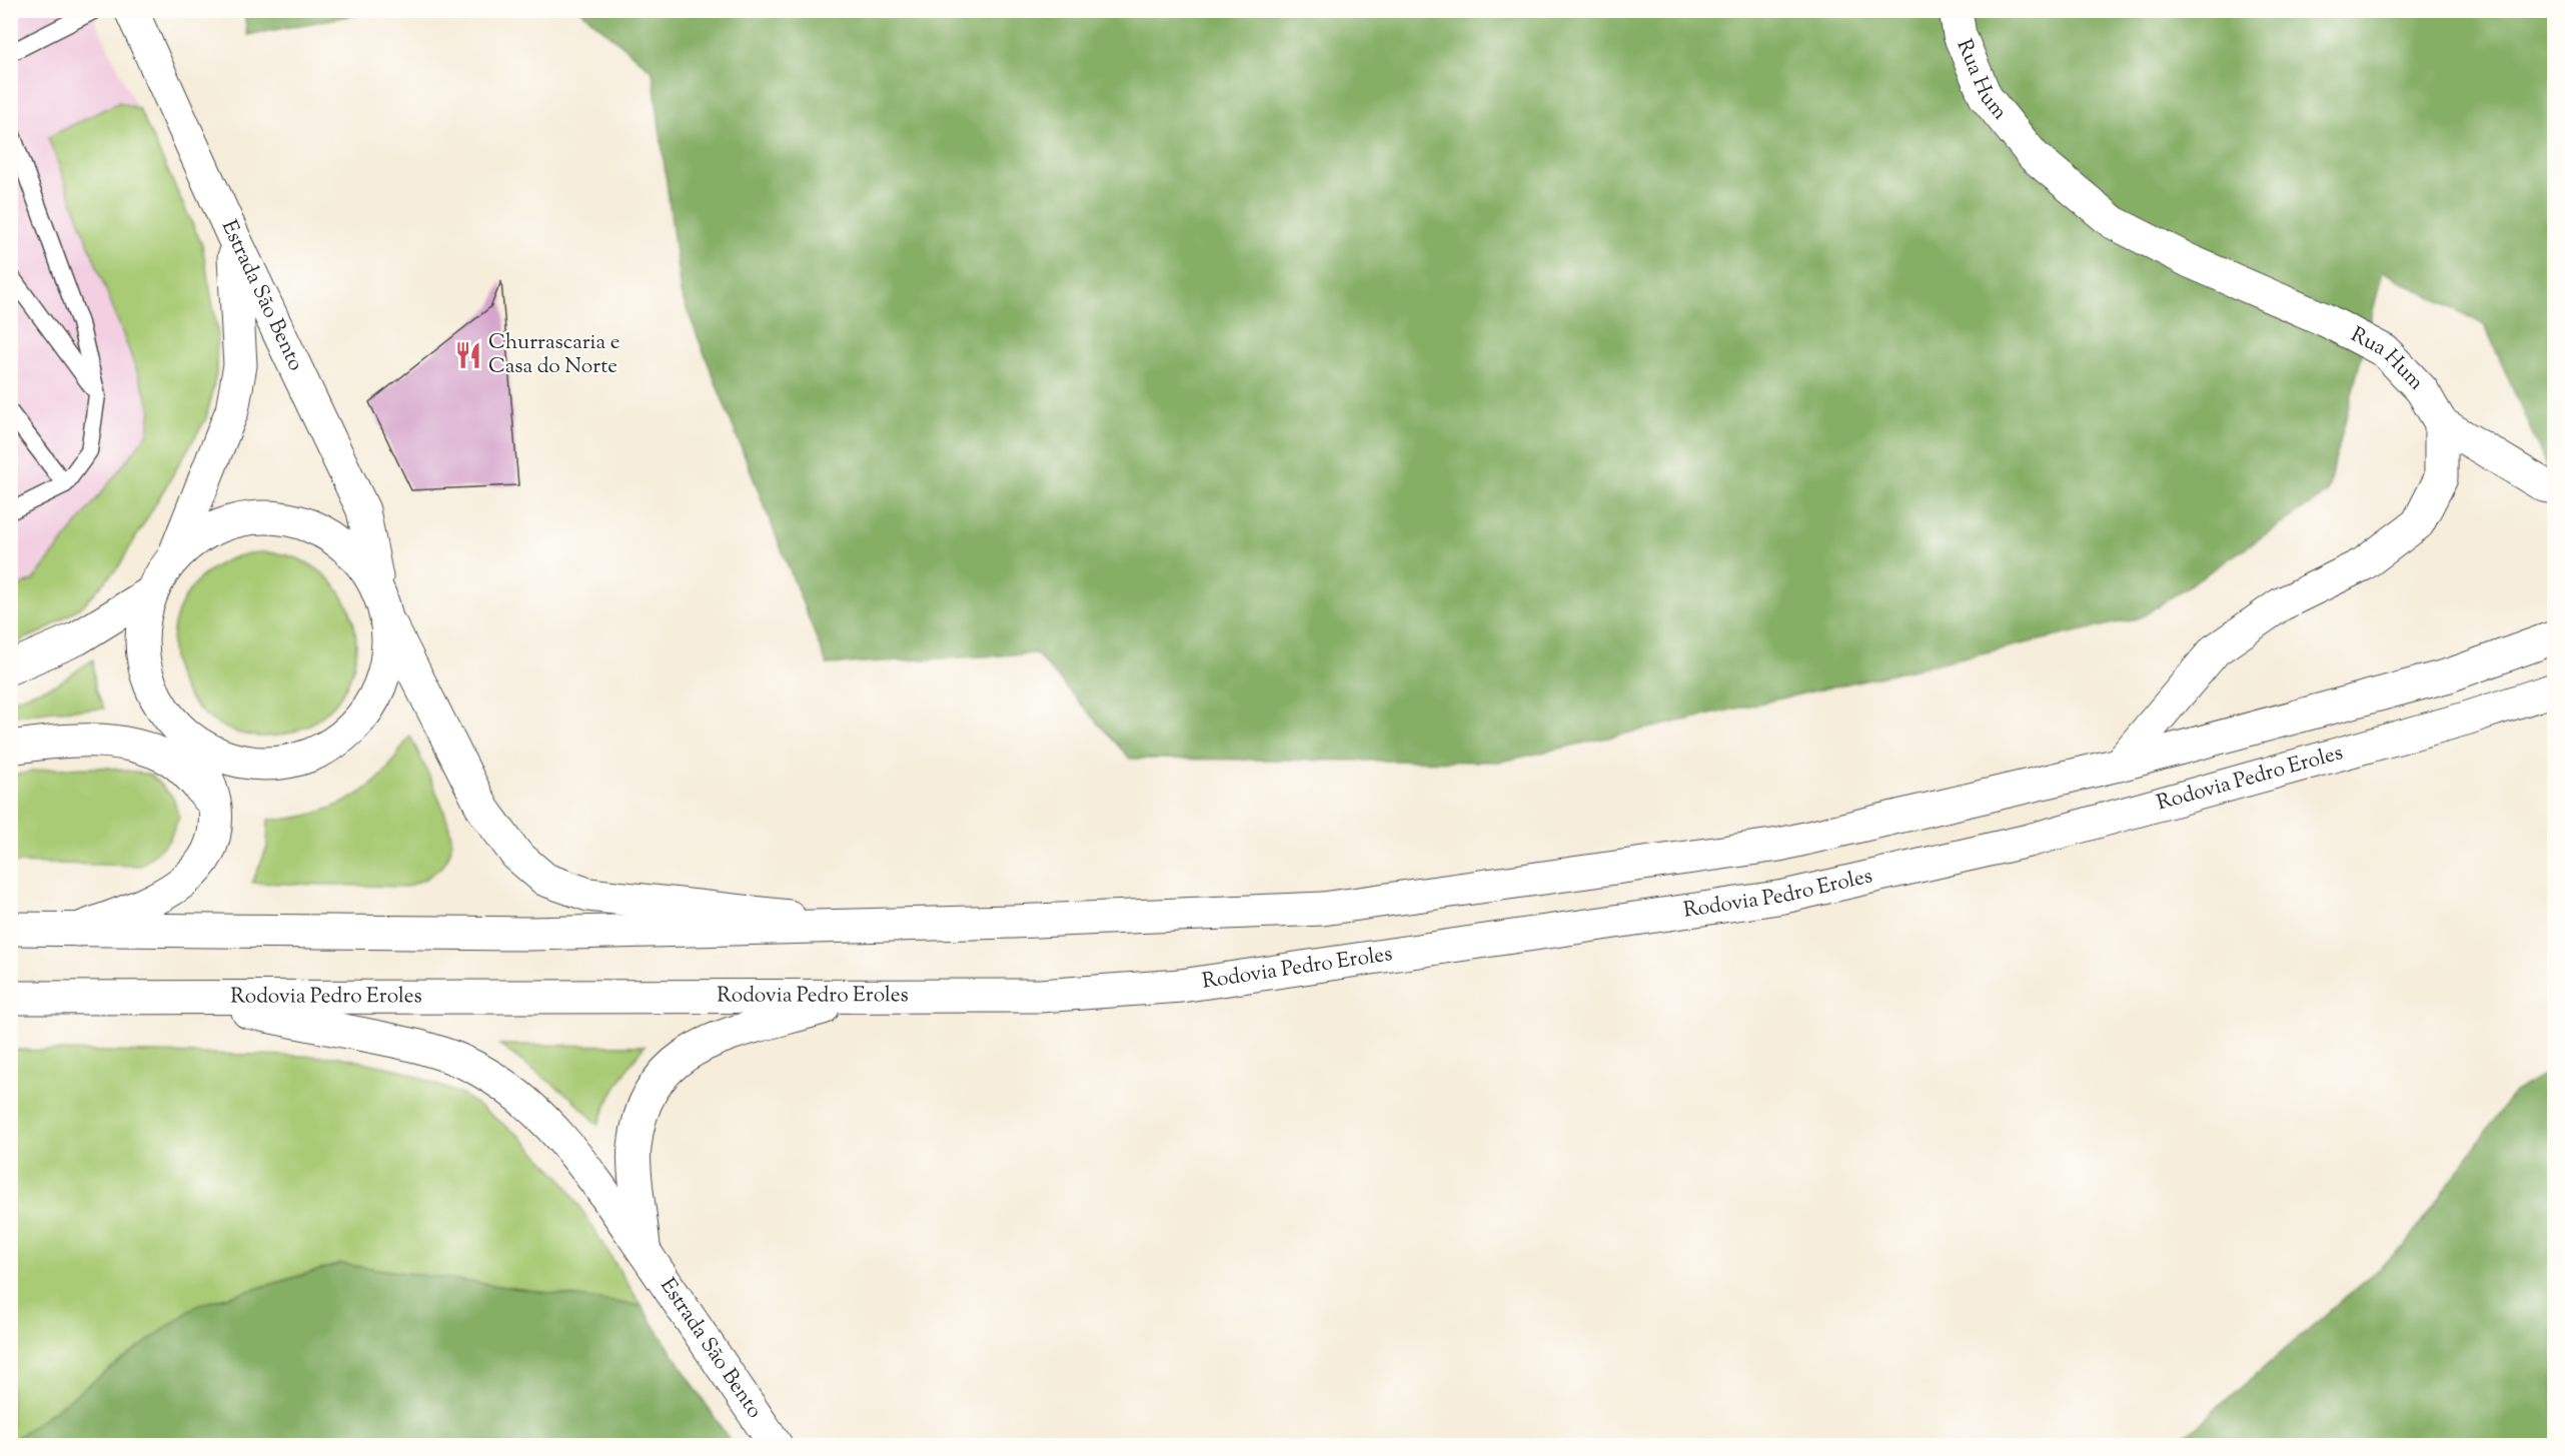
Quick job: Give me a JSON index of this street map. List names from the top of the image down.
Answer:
{
  "streets": {
    "main road": ["Rua Hum", "Estrada São Bento", "Rodovia Pedro Eroles"]
  },
  "crossings": [
    ["Estrada São Bento", "Rodovia Pedro Eroles"]
  ],
  "places": {
    "restaurant": ["Churrascaria e Casa do Norte"]
  }
}
